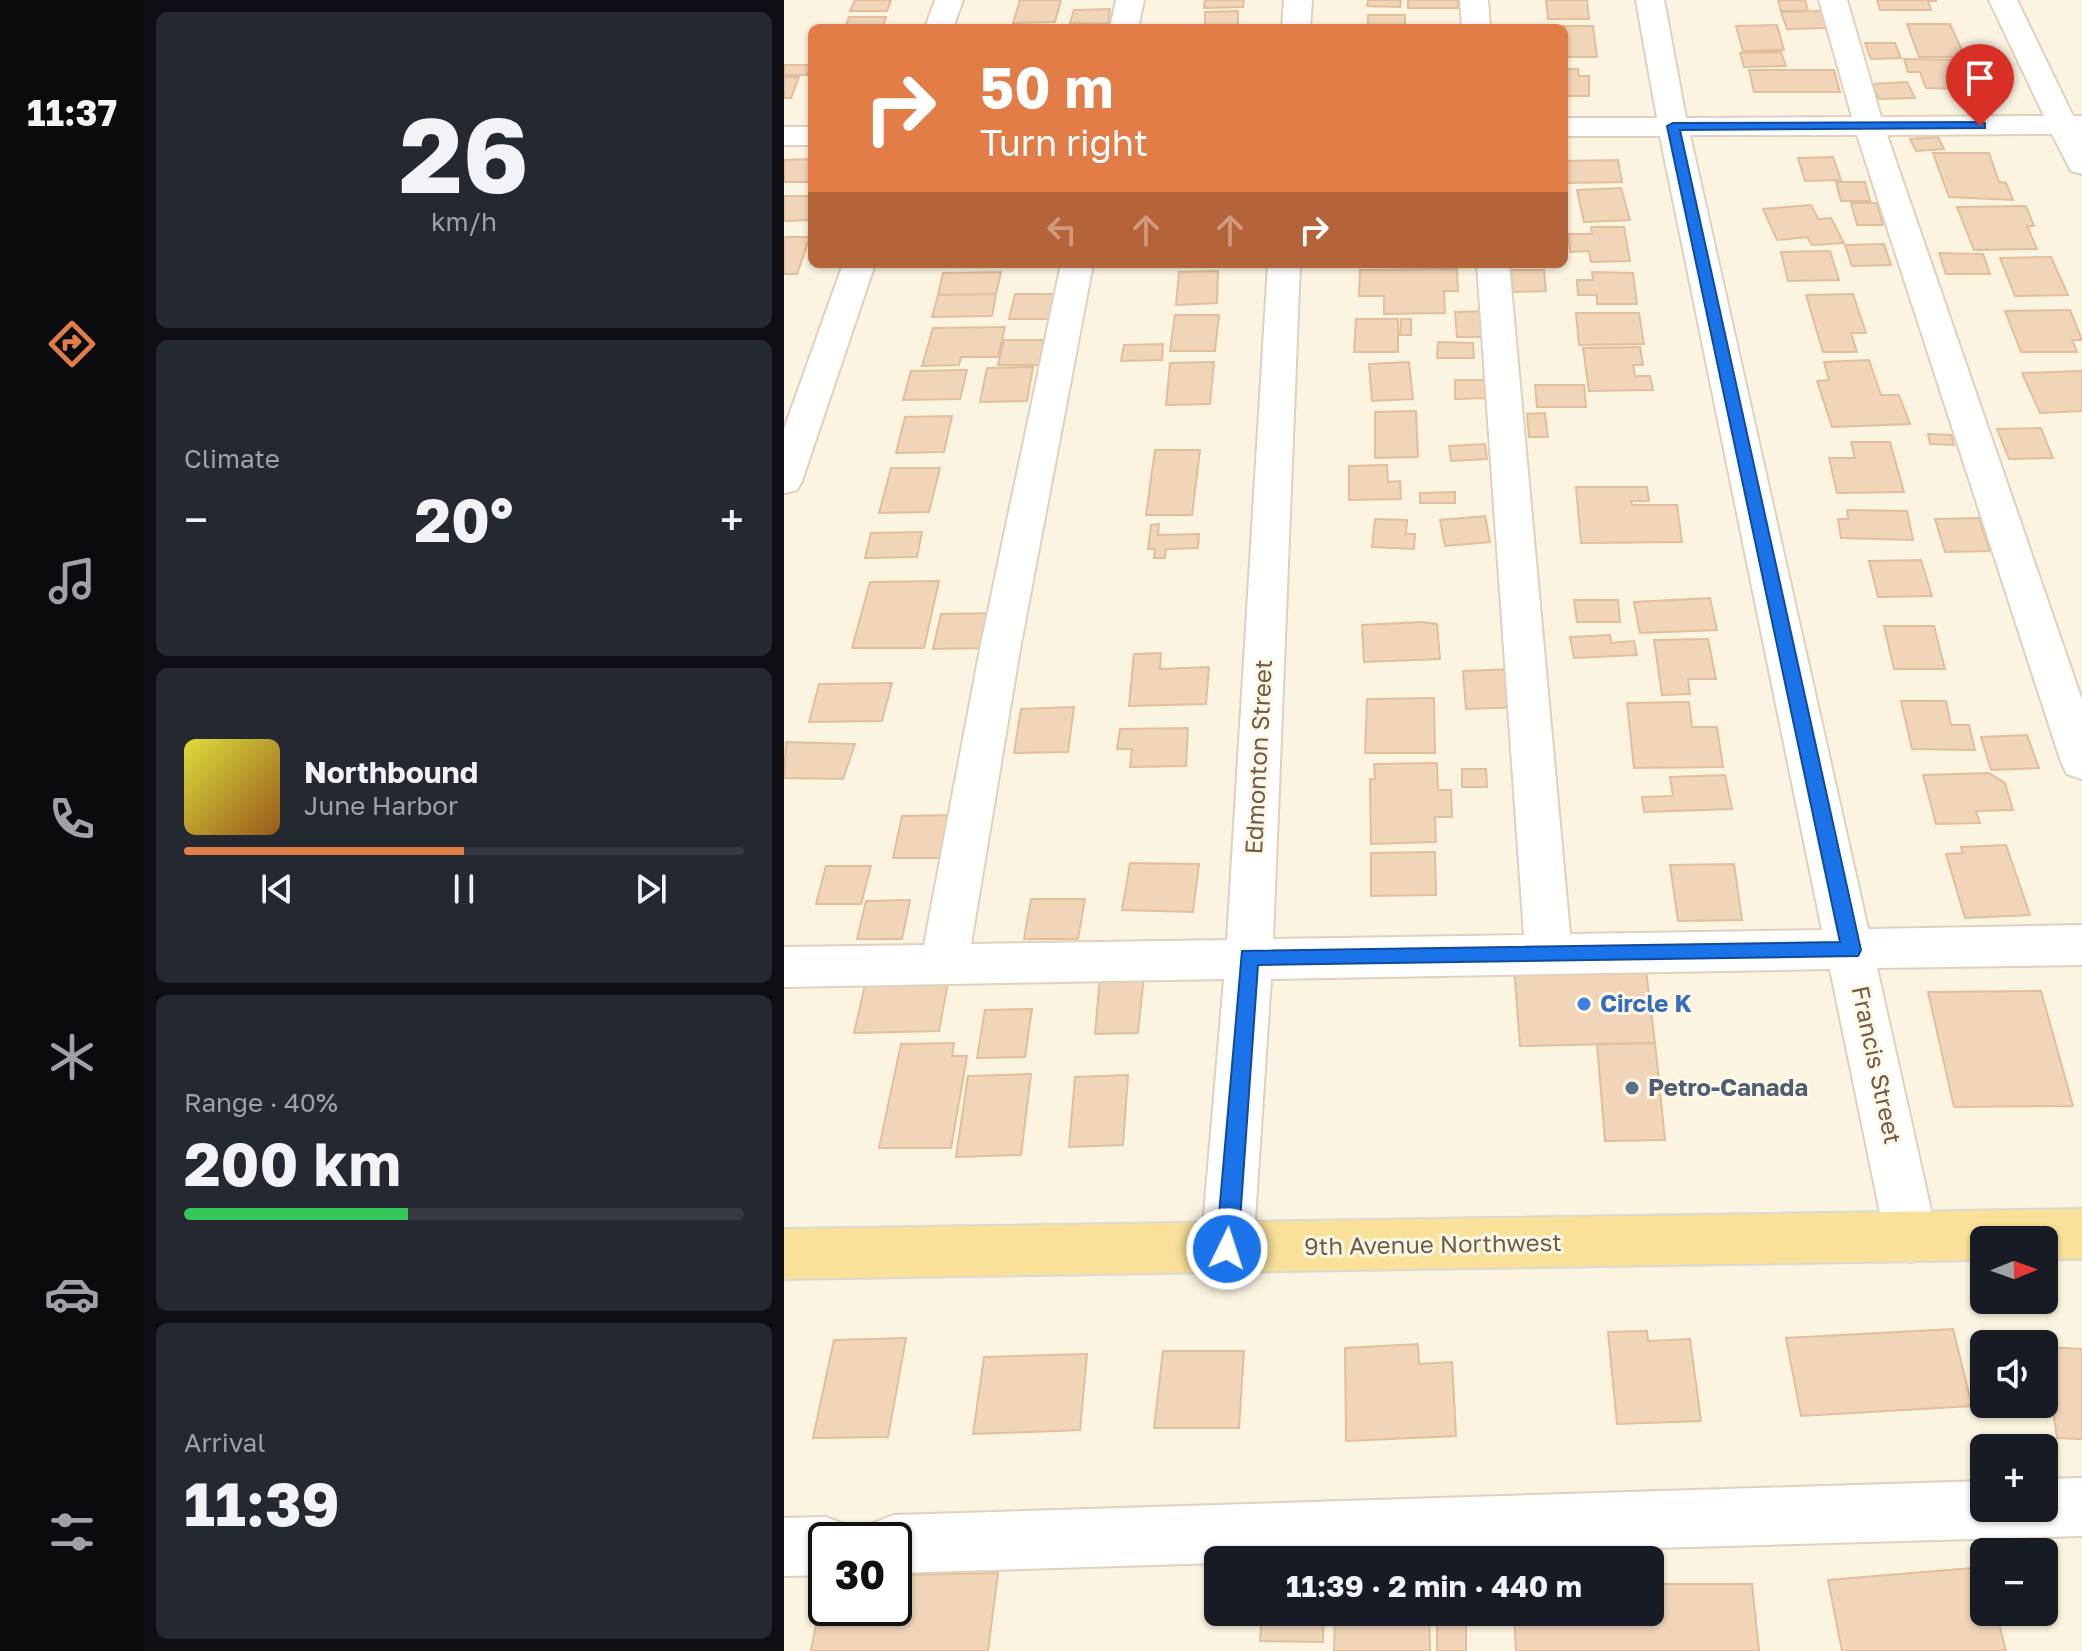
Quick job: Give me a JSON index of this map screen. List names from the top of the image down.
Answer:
{
  "streets": {
    "main road": ["9th Avenue Northwest"],
    "street": ["Edmonton Street", "Francis Street"]
  },
  "crossings": [
    ["Edmonton Street", "9th Avenue Northwest"],
    ["Francis Street", "9th Avenue Northwest"]
  ],
  "places": ["Circle K", "Petro-Canada"],
  "north": "right",
  "page": {
    "tabs": "11:37",
    "tile": [
      ["26", "km/h"],
      "Climate",
      ["Range · 40%", "200 km"],
      ["Arrival", "11:39"]
    ],
    "turn": ["50 m", "Turn right"],
    "heat": ["−", "20°", "+"],
    "song": ["Northbound", "June Harbor"],
    "map_buttons": ["+", "−"],
    "limit": "30",
    "trip": "11:39 · 2 min · 440 m"
  }
}
